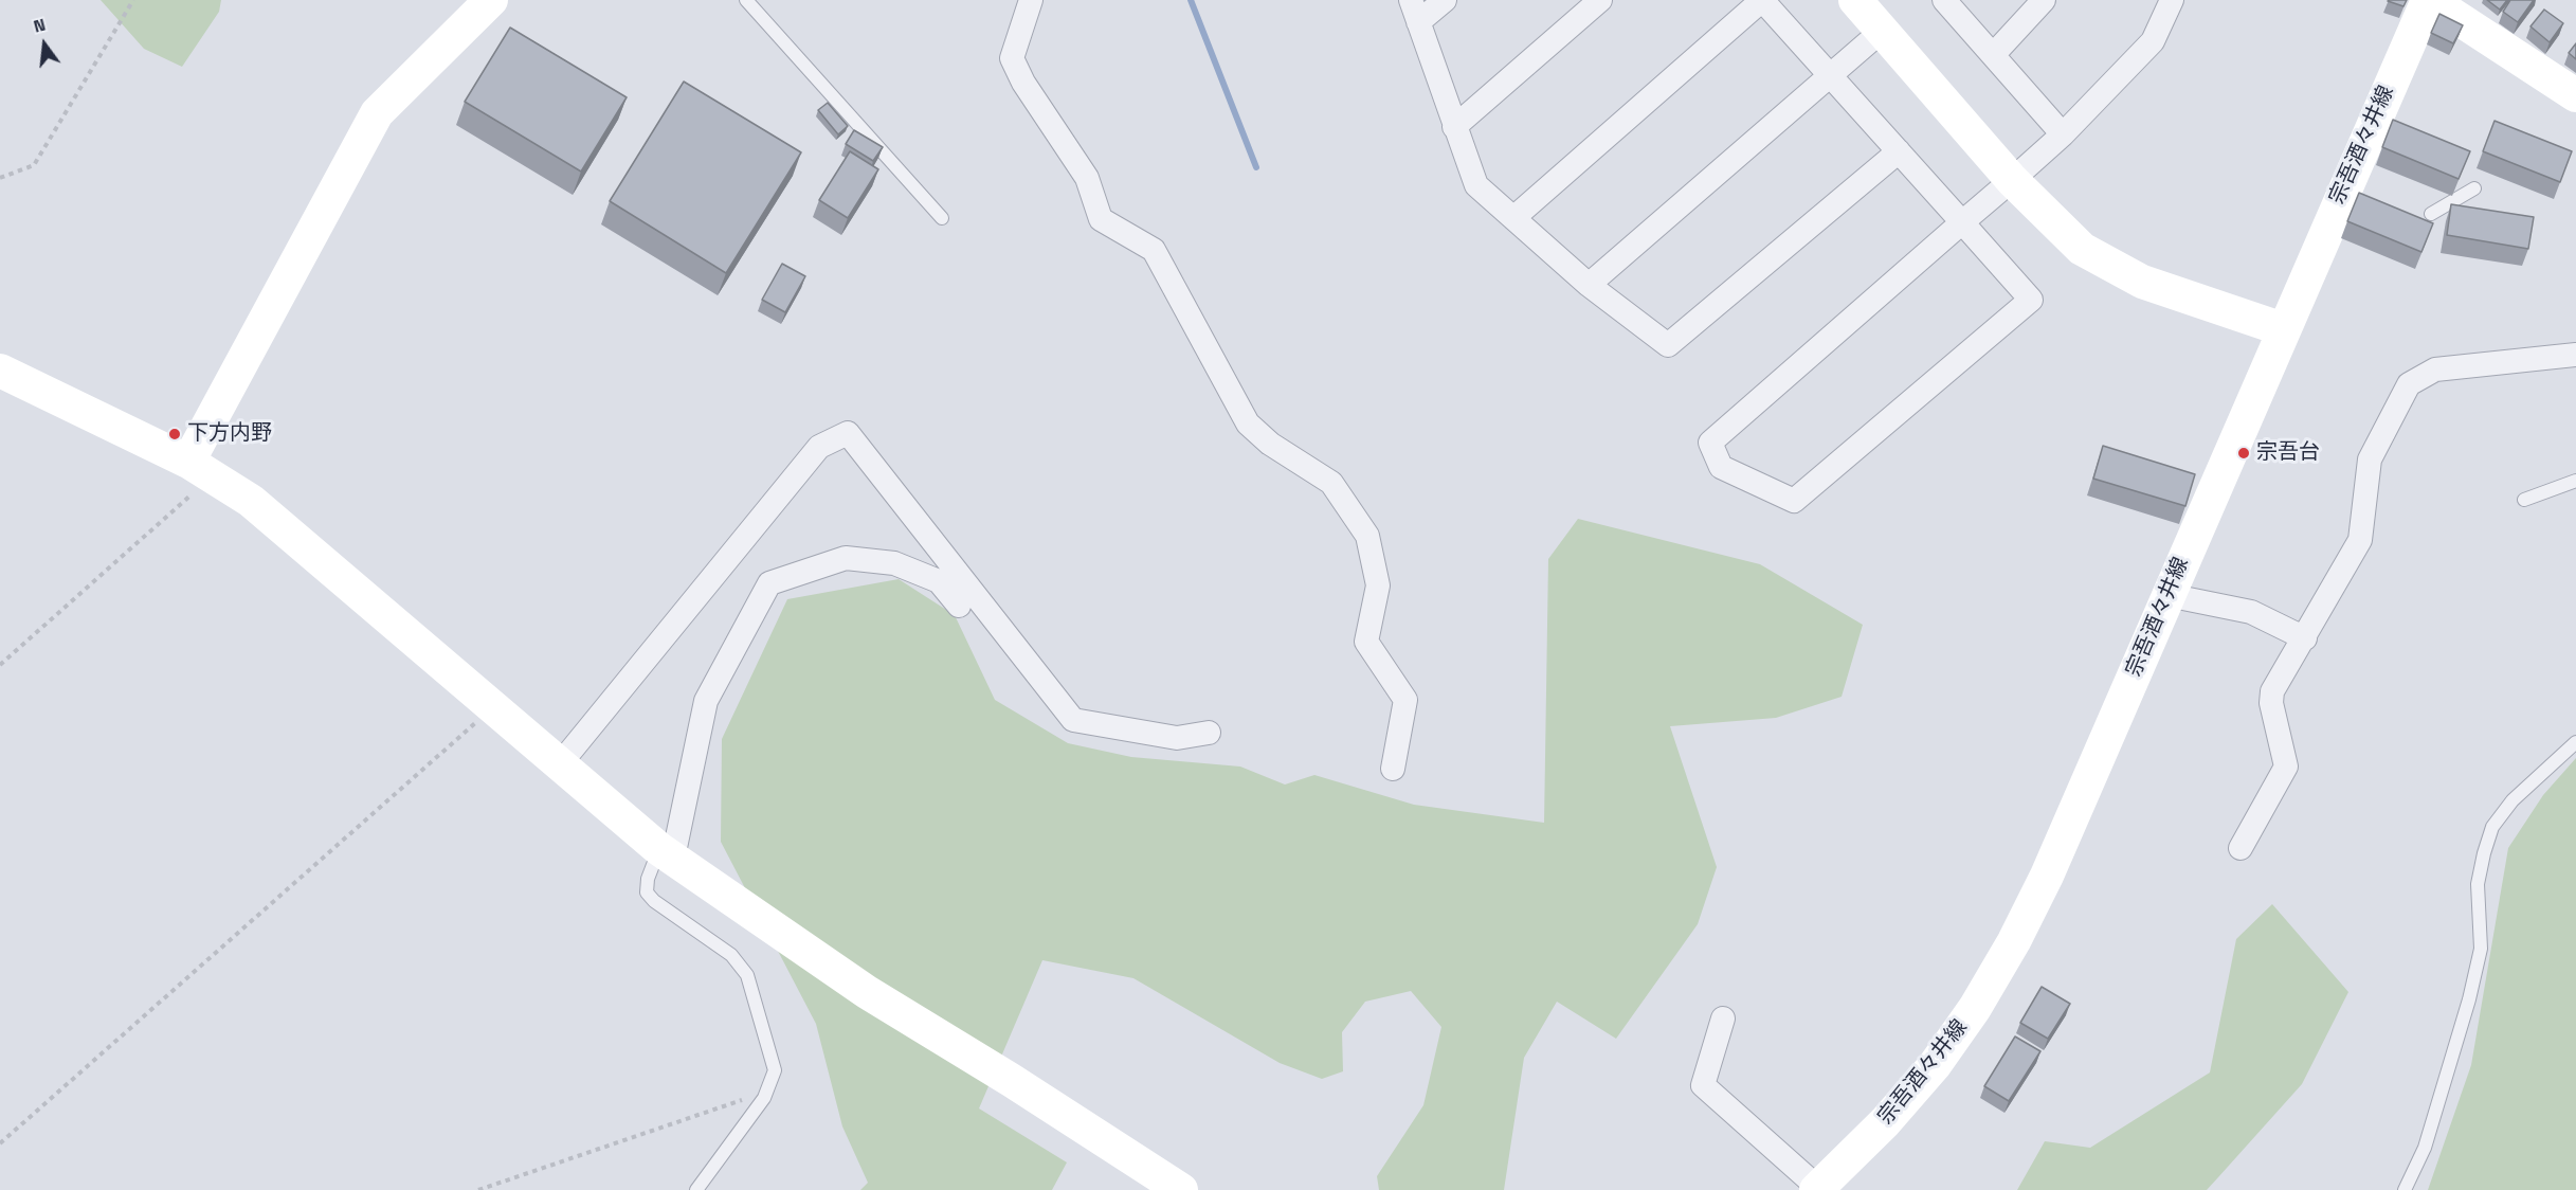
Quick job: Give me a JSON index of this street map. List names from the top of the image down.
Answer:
{
  "streets": {
    "street": ["宗吾酒々井線"]
  },
  "places": ["下方内野", "宗吾台"],
  "north": "top"
}
